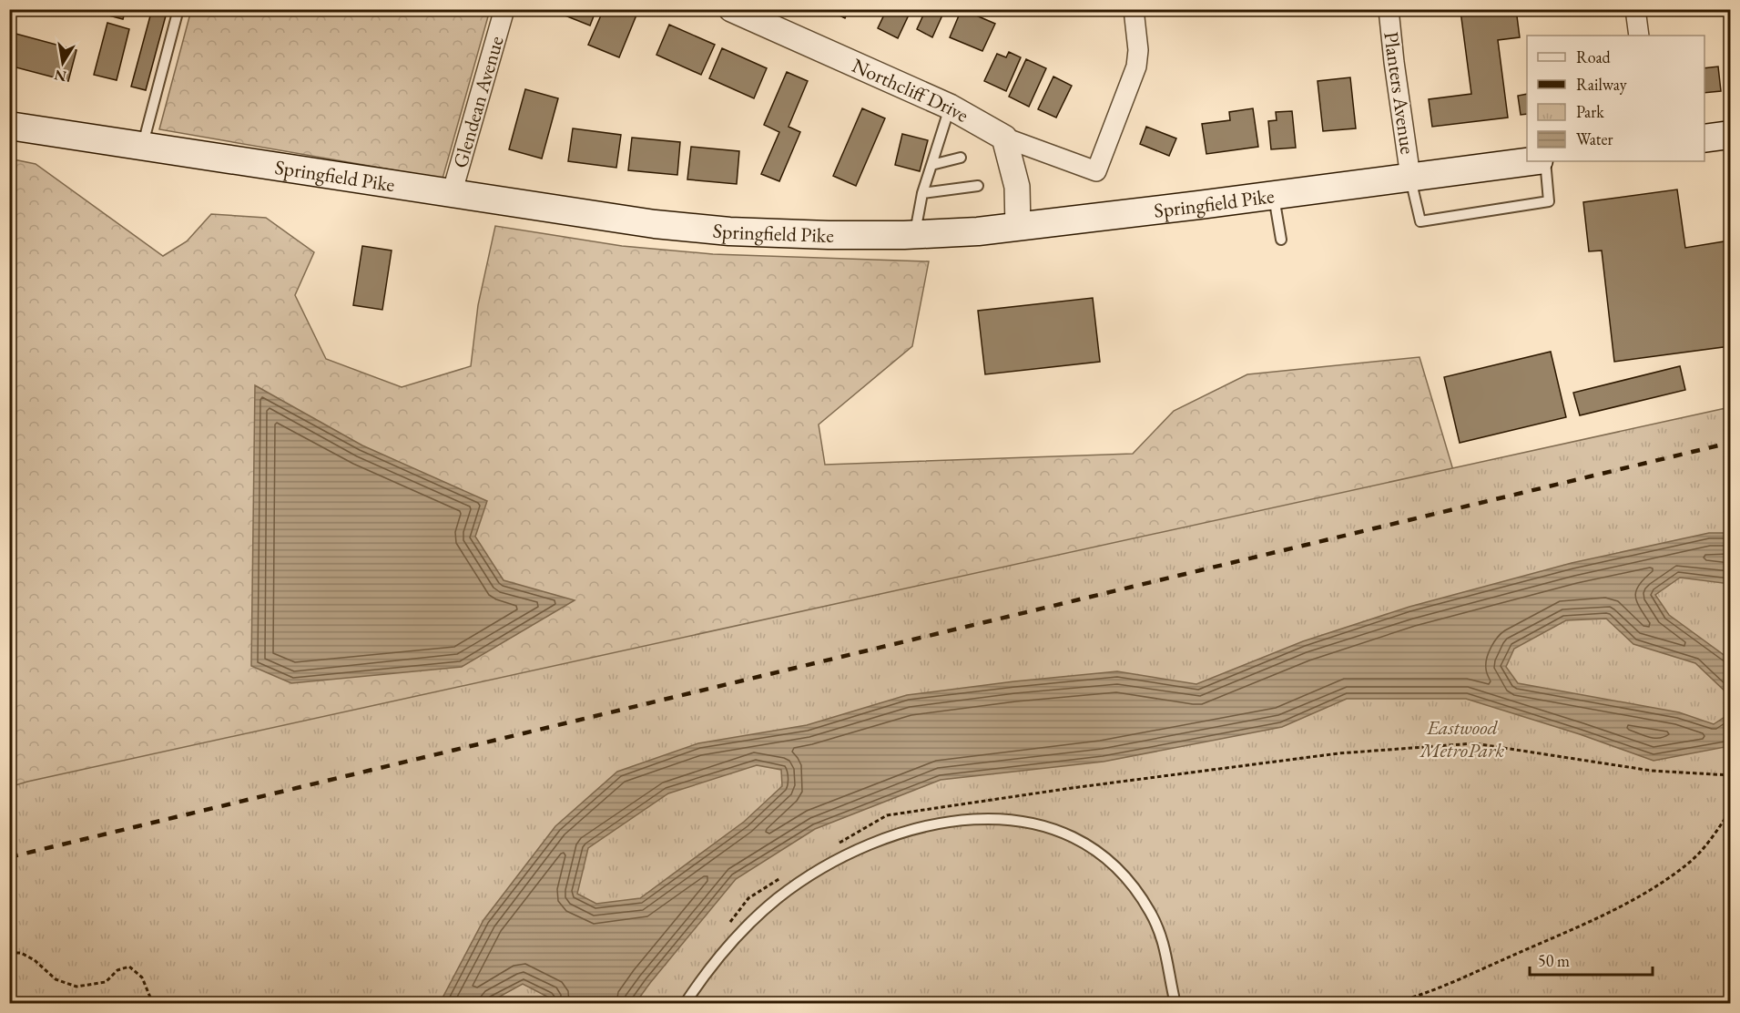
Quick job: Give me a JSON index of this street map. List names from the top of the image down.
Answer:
{
  "streets": {
    "main road": ["Springfield Pike"],
    "street": ["Northcliff Drive", "Planters Avenue", "Glendean Avenue"]
  },
  "crossings": [
    ["Planters Avenue", "Springfield Pike"],
    ["Glendean Avenue", "Springfield Pike"]
  ],
  "parks": ["Eastwood MetroPark"],
  "legend": [
    "Road",
    "Railway",
    "Park",
    "Water"
  ],
  "scale_bar": "50 m",
  "north": "bottom"
}
